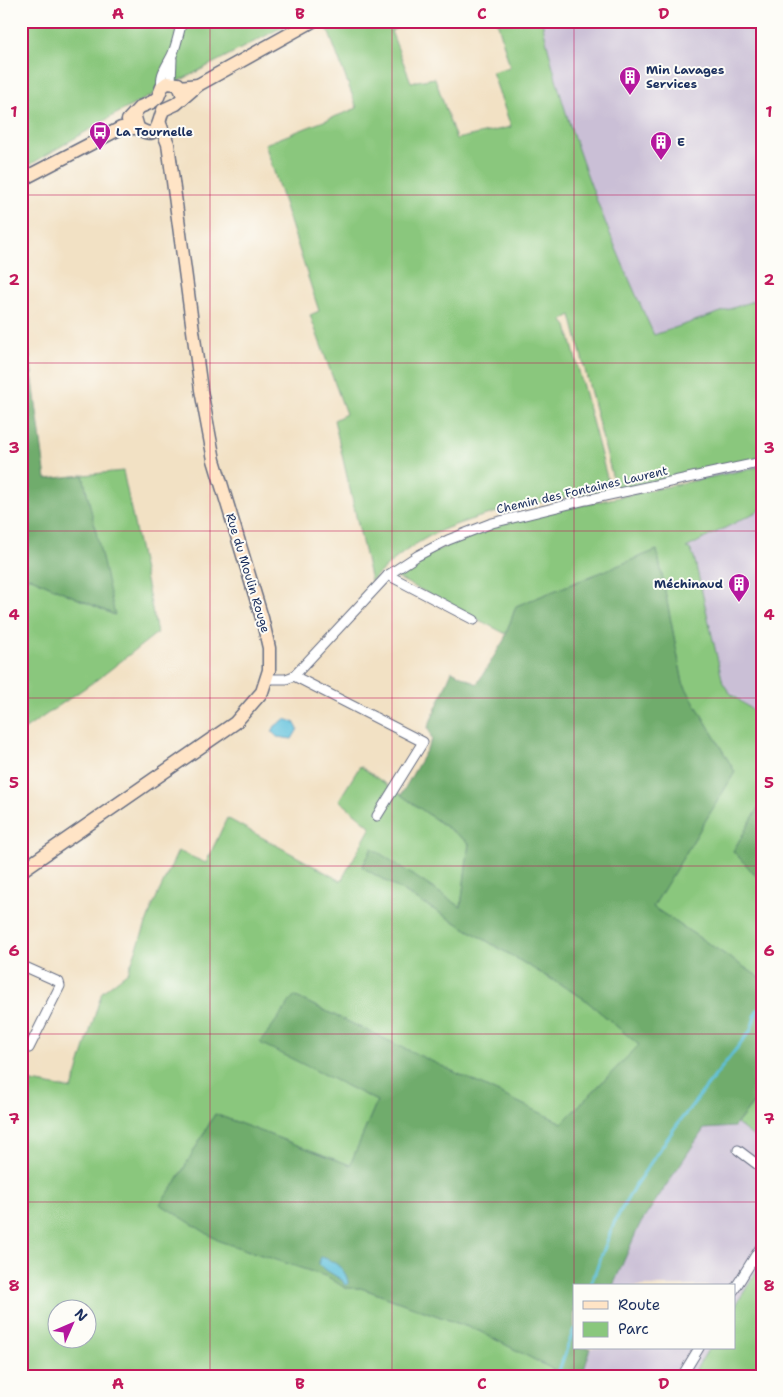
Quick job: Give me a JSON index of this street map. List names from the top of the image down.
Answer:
{
  "streets": {
    "street": ["Chemin des Fontaines Laurent", "Rue du Moulin Rouge"]
  },
  "places": {
    "building": ["Min Lavages Services", "E", "Méchinaud"],
    "bus stop": ["La Tournelle"]
  },
  "legend": ["Route", "Parc"],
  "north": "top right",
  "grid": {
    "columns": [
      "A",
      "B",
      "C",
      "D"
    ],
    "rows": [
      "1",
      "2",
      "3",
      "4",
      "5",
      "6",
      "7",
      "8"
    ]
  }
}
